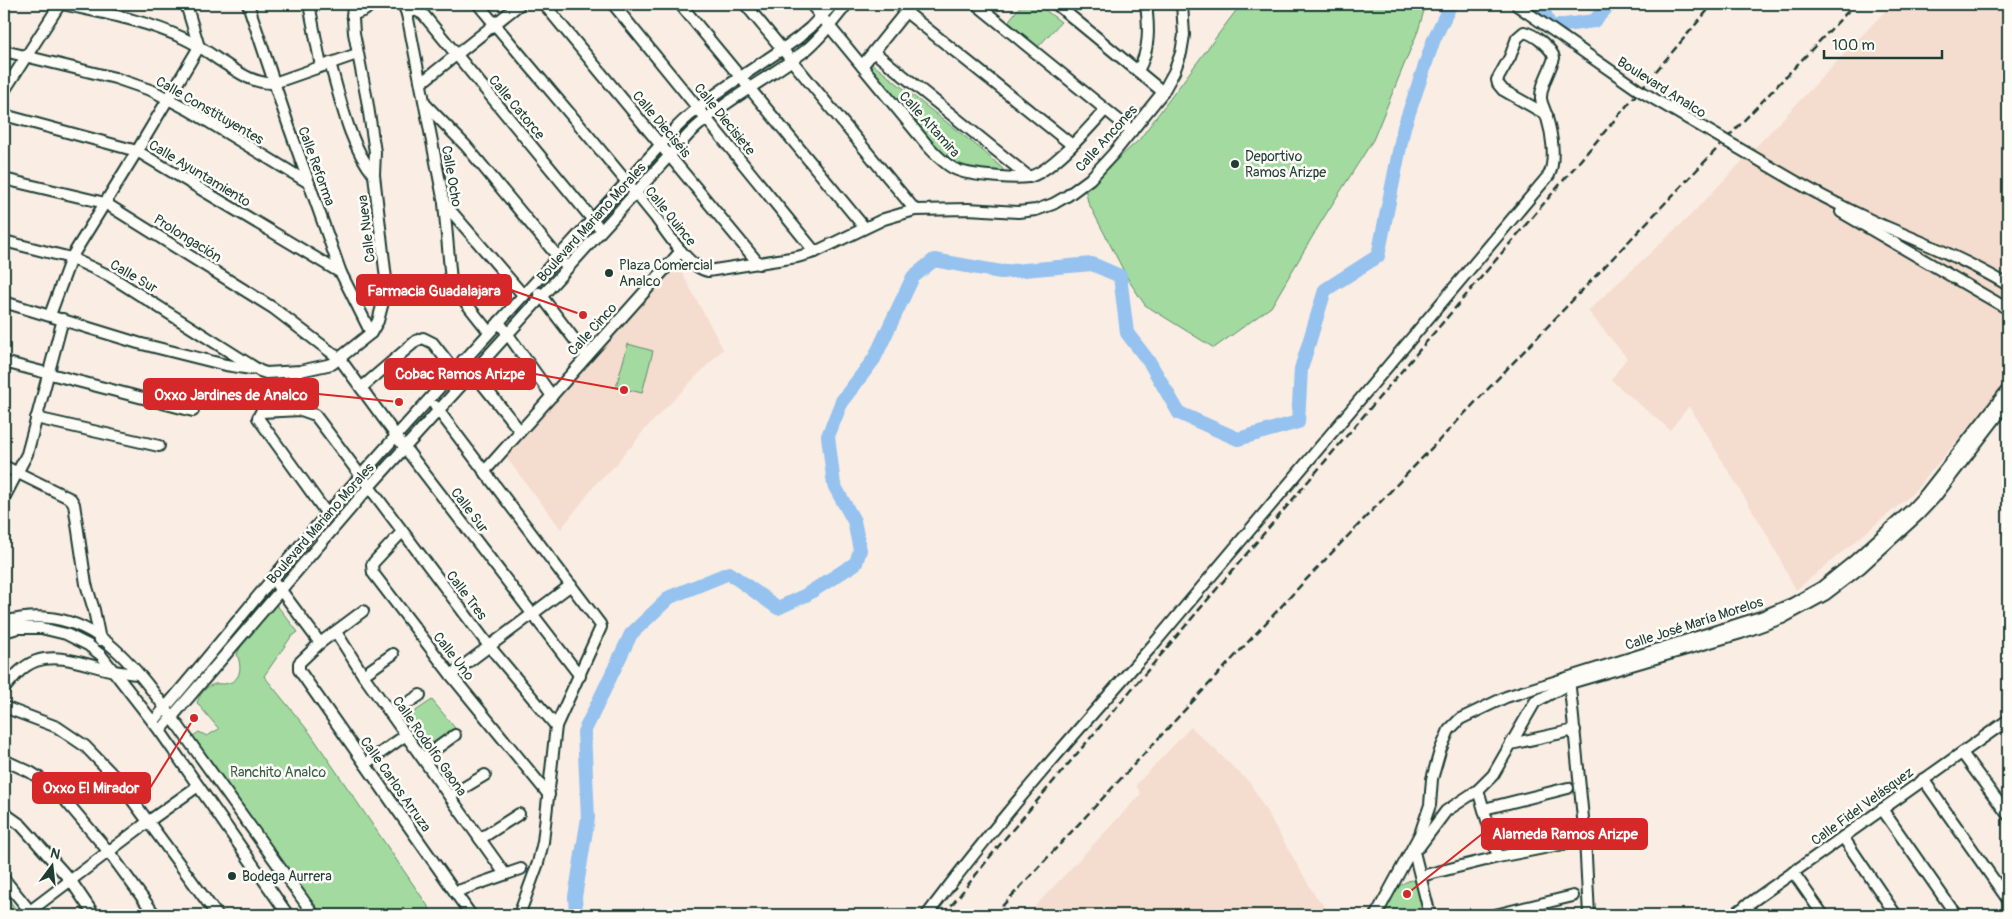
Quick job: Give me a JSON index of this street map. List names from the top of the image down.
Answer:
{
  "streets": {
    "street": [
      "Boulevard Analco",
      "Calle Catorce",
      "Calle Constituyentes",
      "Calle Diecisiete",
      "Calle Dieciséis",
      "Calle Altamira",
      "Calle Ancones",
      "Calle Reforma",
      "Calle Ayuntamiento",
      "Calle Ocho",
      "Calle Quince",
      "Boulevard Mariano Morales",
      "Calle Nueva",
      "Prolongación",
      "Calle Sur",
      "Calle Cinco",
      "Calle Tres",
      "Calle José María Morelos",
      "Calle Uno",
      "Calle Rodolfo Gaona",
      "Calle Carlos Arruza",
      "Calle Fidel Velásquez"
    ]
  },
  "crossings": [
    ["Calle Catorce", "Calle Ocho"],
    ["Calle Catorce", "Boulevard Mariano Morales"],
    ["Calle Constituyentes", "Calle Reforma"],
    ["Calle Diecisiete", "Calle Quince"],
    ["Calle Diecisiete", "Boulevard Mariano Morales"],
    ["Calle Dieciséis", "Calle Quince"],
    ["Calle Dieciséis", "Boulevard Mariano Morales"],
    ["Calle Altamira", "Boulevard Mariano Morales"],
    ["Calle Ancones", "Calle Quince"],
    ["Calle Reforma", "Calle Ayuntamiento"],
    ["Calle Reforma", "Calle Nueva"],
    ["Calle Ocho", "Boulevard Mariano Morales"],
    ["Calle Quince", "Boulevard Mariano Morales"],
    ["Calle Quince", "Calle Cinco"],
    ["Boulevard Mariano Morales", "Calle Sur"],
    ["Boulevard Mariano Morales", "Calle Tres"],
    ["Calle Nueva", "Prolongación"],
    ["Calle Nueva", "Calle Sur"],
    ["Prolongación", "Calle Sur"],
    ["Calle Tres", "Calle Uno"]
  ],
  "parks": ["Ranchito Analco"],
  "places": [
    "Deportivo Ramos Arizpe",
    "Plaza Comercial Analco",
    "Farmacia Guadalajara",
    "Cobac Ramos Arizpe",
    "Oxxo Jardines de Analco",
    "Oxxo El Mirador",
    "Bodega Aurrera",
    "Alameda Ramos Arizpe"
  ],
  "scale_bar": "100 m",
  "north": "top"
}
